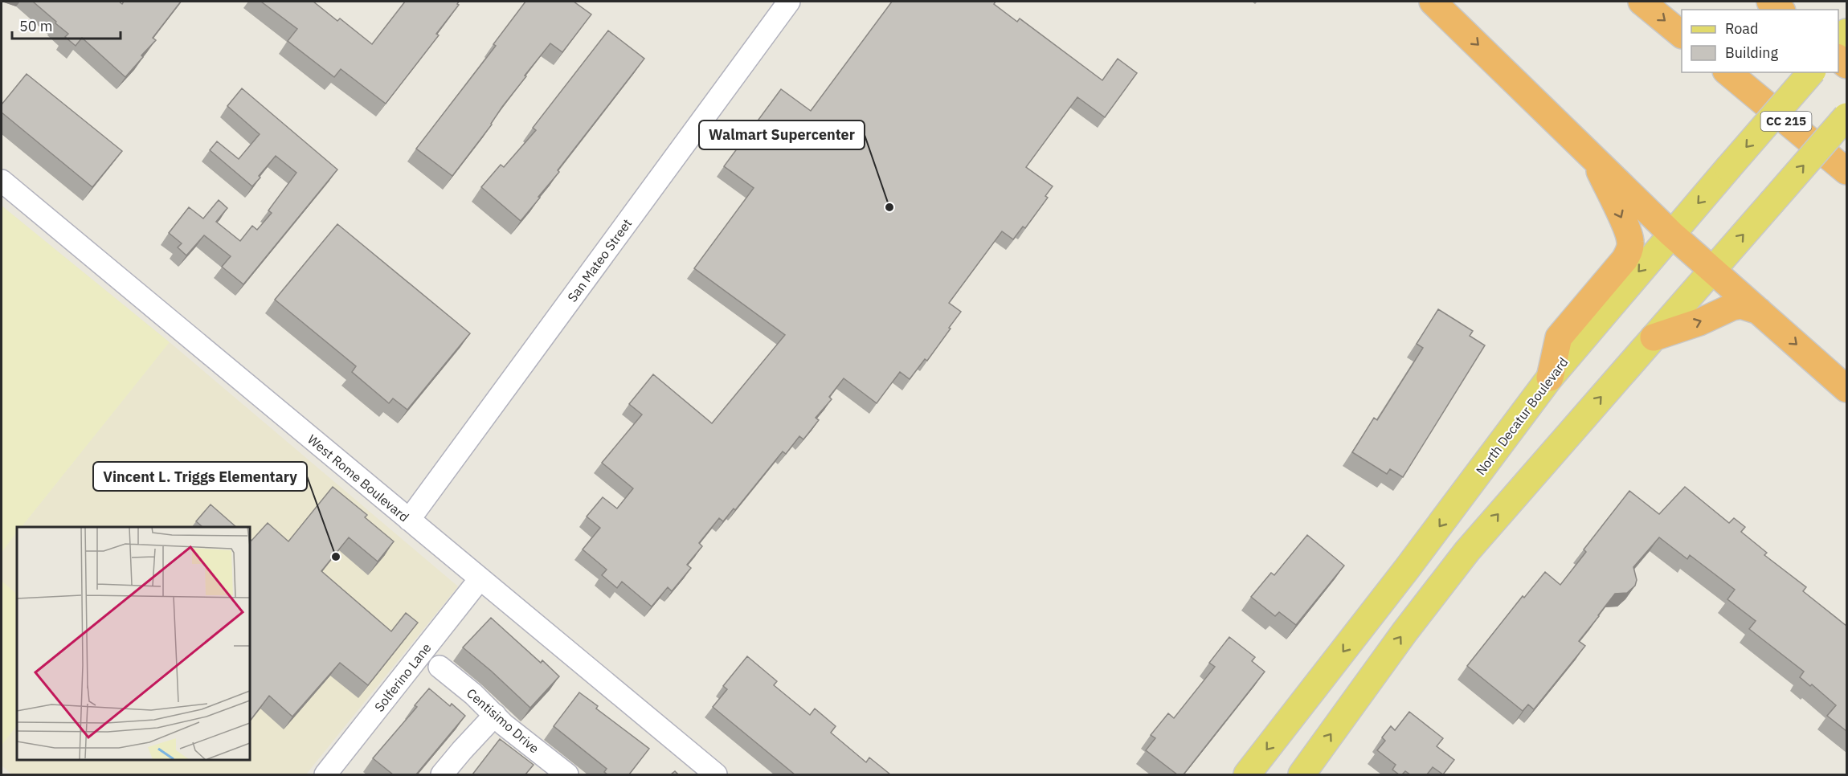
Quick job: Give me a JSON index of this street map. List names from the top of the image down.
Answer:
{
  "streets": {
    "highway": ["CC 215"],
    "main road": ["North Decatur Boulevard"],
    "street": [
      "San Mateo Street",
      "West Rome Boulevard",
      "Solferino Lane",
      "Centisimo Drive"
    ]
  },
  "crossings": [
    ["San Mateo Street", "West Rome Boulevard"],
    ["West Rome Boulevard", "Solferino Lane"]
  ],
  "places": ["Walmart Supercenter", "Vincent L. Triggs Elementary"],
  "legend": ["Road", "Building"],
  "scale_bar": "50 m"
}
